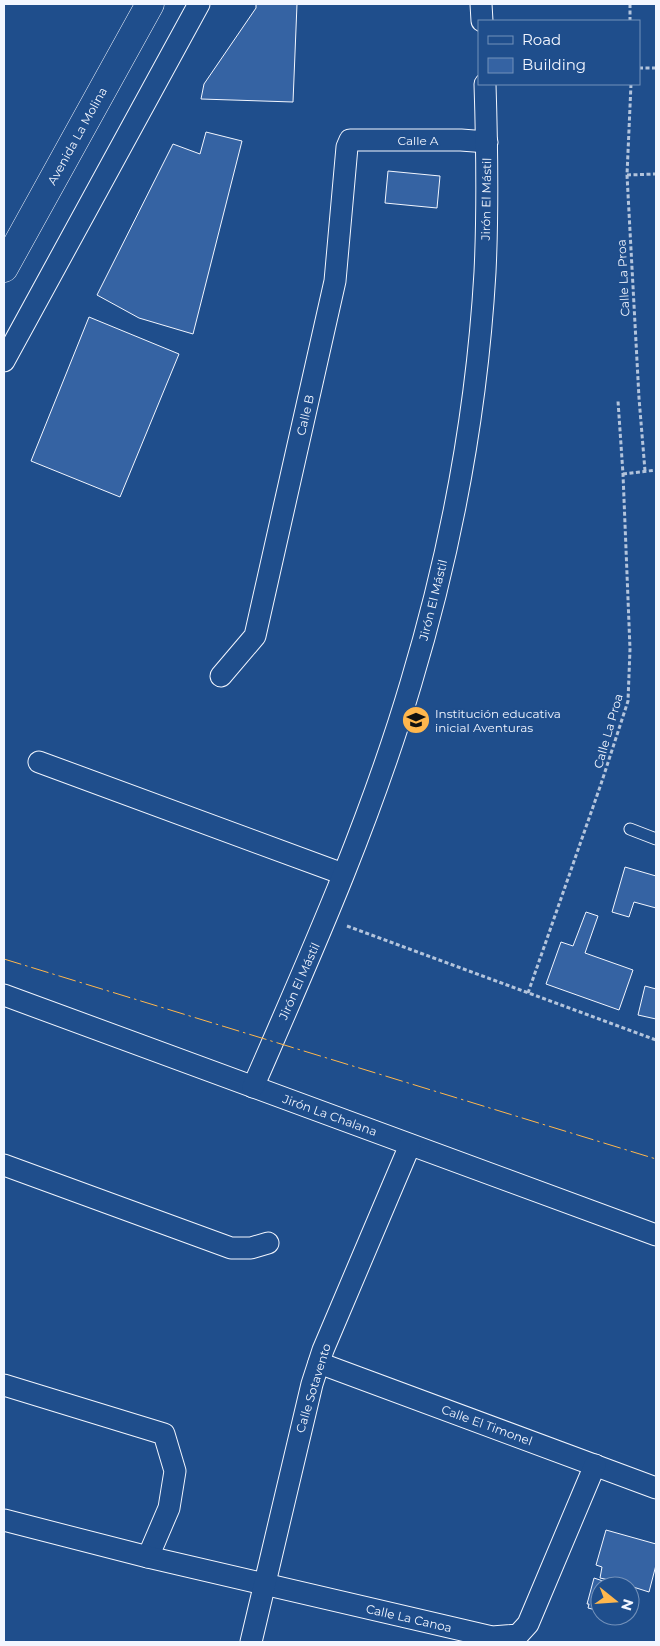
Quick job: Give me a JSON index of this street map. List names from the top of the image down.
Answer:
{
  "streets": {
    "main road": ["Avenida La Molina"],
    "street": [
      "Calle A",
      "Jirón El Mástil",
      "Calle B",
      "Jirón La Chalana",
      "Calle Sotavento",
      "Calle El Timonel",
      "Calle La Canoa"
    ],
    "path": ["Calle La Proa"]
  },
  "crossings": [
    ["Calle A", "Jirón El Mástil"],
    ["Calle A", "Calle B"],
    ["Jirón El Mástil", "Jirón La Chalana"],
    ["Jirón La Chalana", "Calle Sotavento"],
    ["Calle Sotavento", "Calle El Timonel"],
    ["Calle Sotavento", "Calle La Canoa"],
    ["Calle El Timonel", "Calle La Canoa"]
  ],
  "places": {
    "school or university": ["Institución educativa inicial Aventuras"]
  },
  "legend": ["Road", "Building"],
  "north": "right"
}
